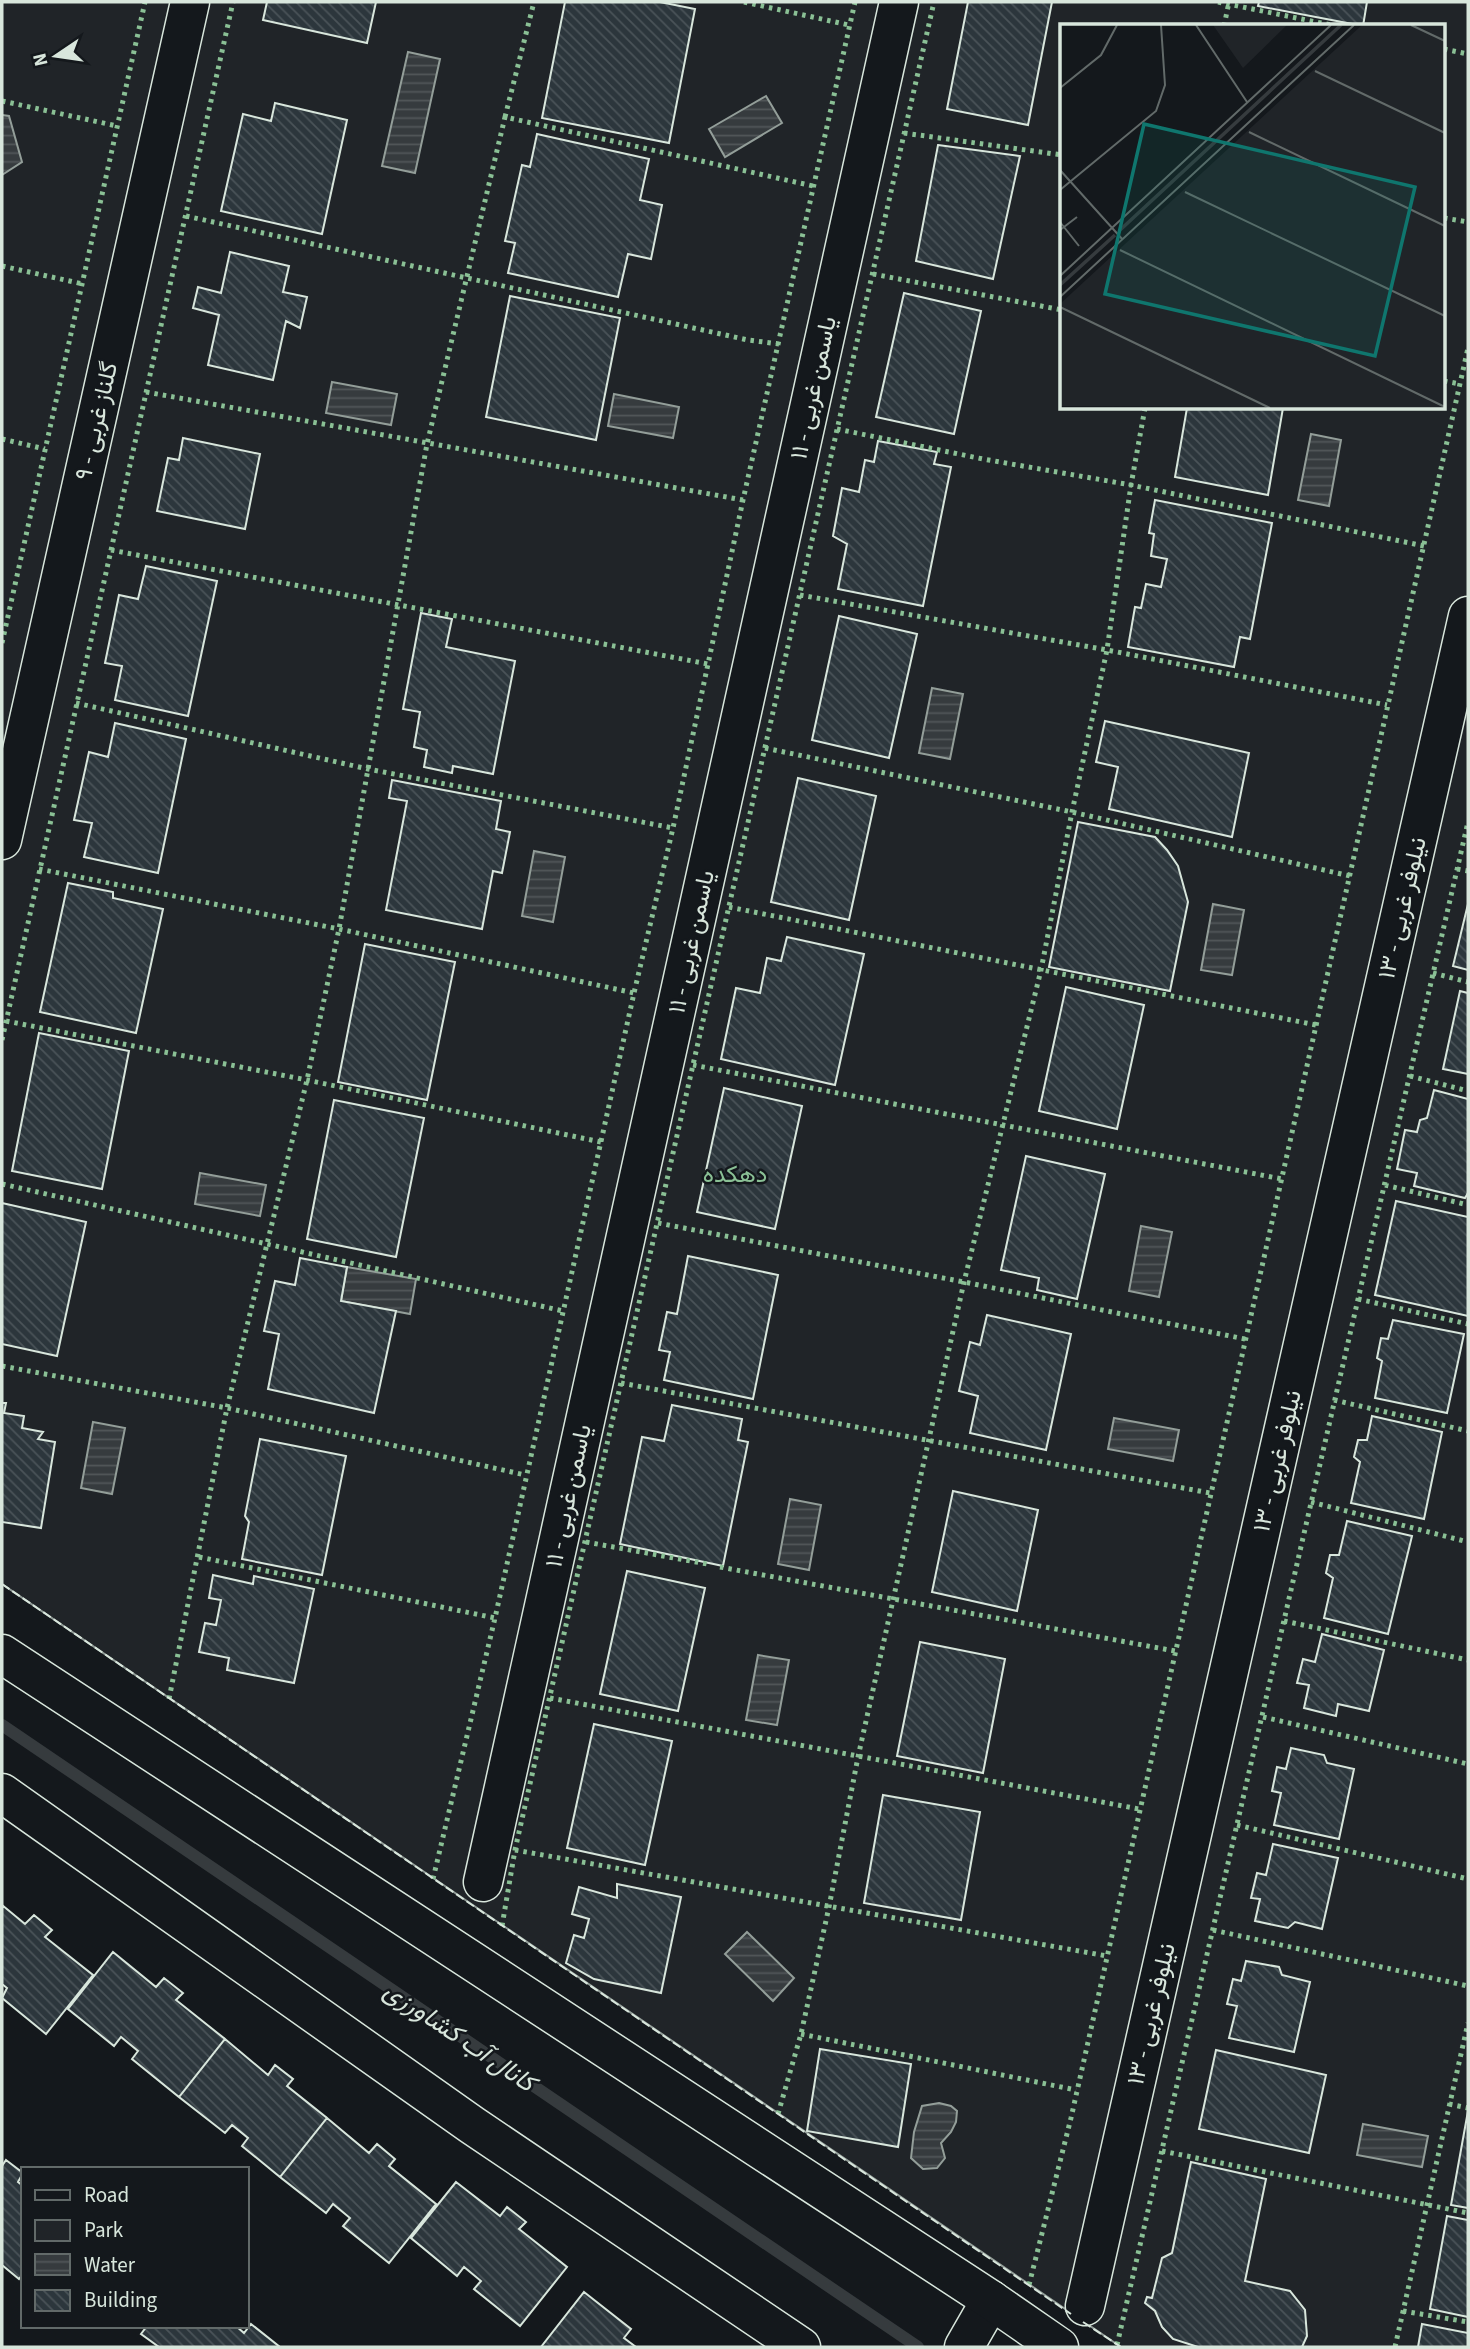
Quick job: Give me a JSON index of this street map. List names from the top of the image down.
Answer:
{
  "streets": {
    "street": ["یاسمن غربی - ۱۱", "گلناز غربی - ۹", "نیلوفر غربی - ۱۳"]
  },
  "water": ["کانال آب کشاورزی"],
  "parks": ["دهکده"],
  "legend": [
    "Road",
    "Park",
    "Water",
    "Building"
  ],
  "north": "left"
}
